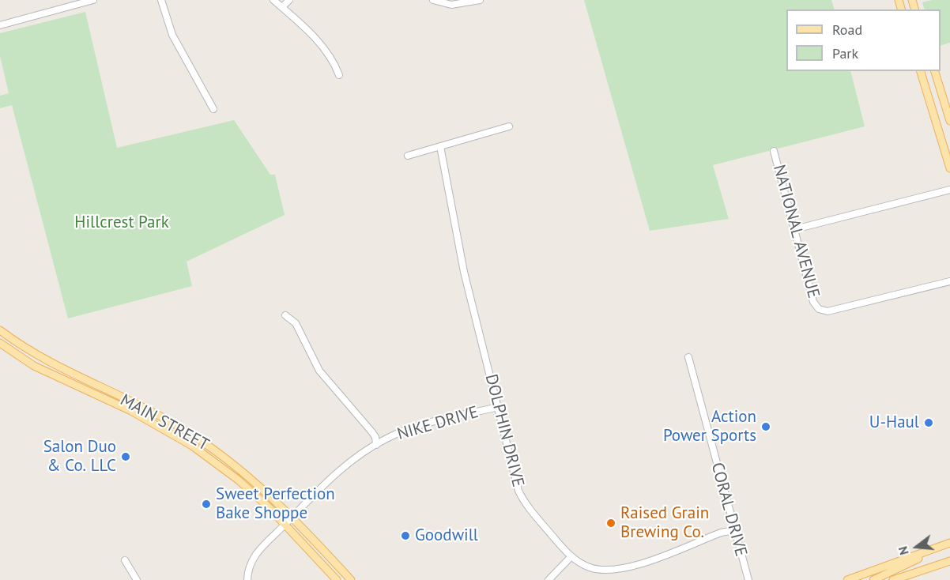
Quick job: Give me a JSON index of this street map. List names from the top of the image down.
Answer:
{
  "streets": {
    "main road": ["MAIN STREET"],
    "street": [
      "NATIONAL AVENUE",
      "NIKE DRIVE",
      "DOLPHIN DRIVE",
      "CORAL DRIVE"
    ]
  },
  "crossings": [
    ["MAIN STREET", "NIKE DRIVE"],
    ["NIKE DRIVE", "DOLPHIN DRIVE"],
    ["DOLPHIN DRIVE", "CORAL DRIVE"]
  ],
  "parks": ["Hillcrest Park"],
  "places": [
    "U-Haul",
    "Action Power Sports",
    "Salon Duo & Co. LLC",
    "Sweet Perfection Bake Shoppe",
    "Raised Grain Brewing Co.",
    "Goodwill"
  ],
  "legend": ["Road", "Park"],
  "north": "left"
}
